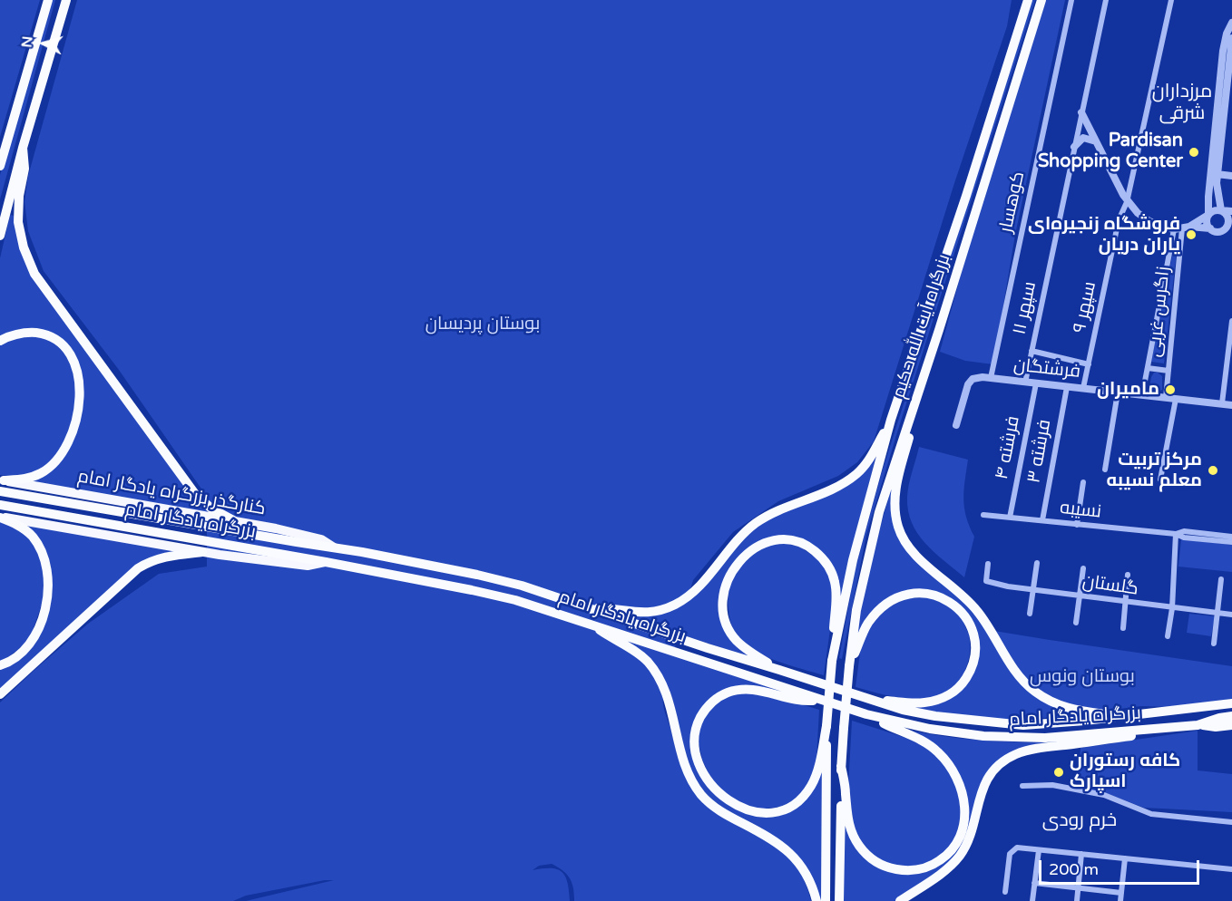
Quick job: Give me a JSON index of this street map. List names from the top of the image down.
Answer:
{
  "streets": {
    "highway": ["بزرگراه آیت الله حکیم", "بزرگراه یادگار امام"],
    "main road": ["کنارگذر بزرگراه یادگار امام"],
    "street": [
      "کوهسار",
      "سپهر ۹",
      "سپهر ۱۱",
      "زاگرس غربی",
      "فرشتگان",
      "فرشته ۴",
      "فرشته ۳",
      "نسیبه",
      "گلستان"
    ]
  },
  "crossings": [
    ["کوهسار", "فرشتگان"],
    ["سپهر ۹", "فرشتگان"],
    ["سپهر ۱۱", "فرشتگان"],
    ["زاگرس غربی", "فرشتگان"],
    ["فرشتگان", "فرشته ۴"],
    ["فرشتگان", "فرشته ۳"],
    ["فرشته ۴", "نسیبه"],
    ["فرشته ۳", "نسیبه"],
    ["کنارگذر بزرگراه یادگار امام", "بزرگراه یادگار امام"]
  ],
  "districts": ["مرزداران شرقی", "خرم رودی"],
  "parks": ["بوستان پردیسان", "بوستان ونوس"],
  "places": [
    "Pardisan Shopping Center",
    "فروشگاه زنجیره‌ای یاران دریان",
    "مامیران",
    "مرکز تربیت معلم نسیبه",
    "کافه رستوران اسپارک"
  ],
  "scale_bar": "200 m",
  "north": "left"
}
